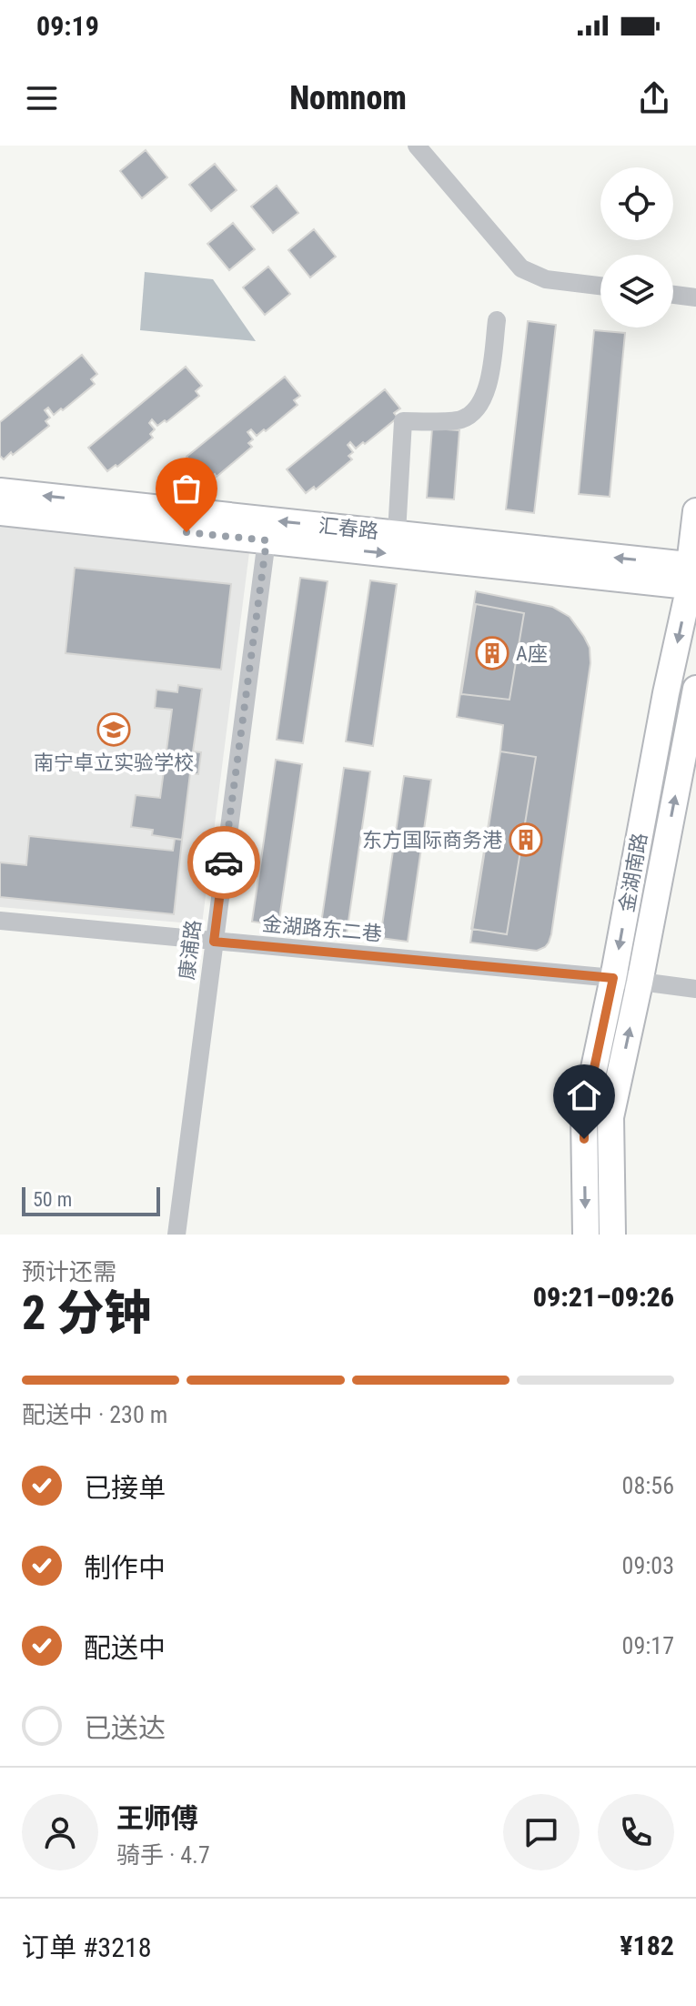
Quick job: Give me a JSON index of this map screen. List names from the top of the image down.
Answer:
{
  "streets": {
    "main road": ["汇春路", "金湖南路"],
    "street": ["金湖路东二巷", "康浦路"]
  },
  "crossings": [
    ["汇春路", "金湖南路"],
    ["汇春路", "康浦路"],
    ["金湖南路", "金湖路东二巷"],
    ["金湖路东二巷", "康浦路"]
  ],
  "places": {
    "building": ["A座", "东方国际商务港"],
    "school or university": ["南宁卓立实验学校"]
  },
  "scale_bar": "50 m",
  "page": {
    "status": "09:19",
    "header": "Nomnom",
    "scale": "50 m",
    "heading": ["2 分钟", "预计还需", "09:21–09:26"],
    "panel": [
      "王师傅",
      "骑手 · 4.7",
      "订单 #3218",
      "¥182"
    ],
    "bar": "配送中 · 230 m",
    "list": [
      ["已接单", "08:56"],
      ["制作中", "09:03"],
      ["配送中", "09:17"],
      "已送达"
    ]
  }
}
